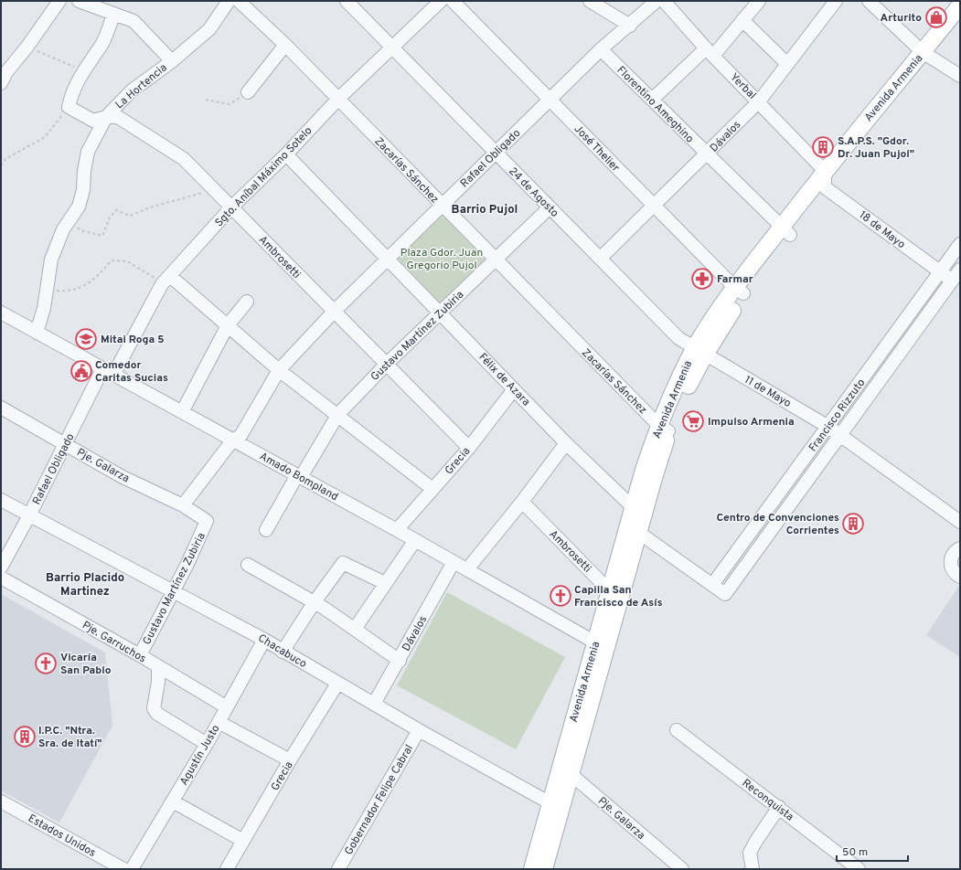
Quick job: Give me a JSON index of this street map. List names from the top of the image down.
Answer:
{
  "streets": {
    "main road": ["Avenida Armenia"],
    "street": [
      "La Hortencia",
      "Yerbal",
      "Florentino Ameghino",
      "Dávalos",
      "José Thelier",
      "Rafael Obligado",
      "Zacarías Sánchez",
      "Sgto. Aníbal Máximo Sotelo",
      "24 de Agosto",
      "18 de Mayo",
      "Ambrosetti",
      "Gustavo Martínez Zubiria",
      "Félix de Azara",
      "11 de Mayo",
      "Francisco Rizzuto",
      "Grecia",
      "Pje. Galarza",
      "Amado Bompland",
      "Pje. Garruchos",
      "Chacabuco",
      "Agustín Justo",
      "Gobernador Felipe Cabral",
      "Reconquista",
      "Estados Unidos"
    ]
  },
  "crossings": [
    ["La Hortencia", "Ambrosetti"],
    ["La Hortencia", "Amado Bompland"],
    ["Yerbal", "Avenida Armenia"],
    ["Yerbal", "Dávalos"],
    ["Yerbal", "18 de Mayo"],
    ["Avenida Armenia", "Florentino Ameghino"],
    ["Avenida Armenia", "José Thelier"],
    ["Avenida Armenia", "Zacarías Sánchez"],
    ["Avenida Armenia", "24 de Agosto"],
    ["Avenida Armenia", "18 de Mayo"],
    ["Avenida Armenia", "Ambrosetti"],
    ["Avenida Armenia", "Félix de Azara"],
    ["Avenida Armenia", "11 de Mayo"],
    ["Avenida Armenia", "Pje. Galarza"],
    ["Avenida Armenia", "Amado Bompland"],
    ["Avenida Armenia", "Chacabuco"],
    ["Florentino Ameghino", "Dávalos"],
    ["Florentino Ameghino", "Rafael Obligado"],
    ["Dávalos", "José Thelier"],
    ["Dávalos", "24 de Agosto"],
    ["Dávalos", "Amado Bompland"],
    ["Dávalos", "Chacabuco"],
    ["José Thelier", "Rafael Obligado"],
    ["Rafael Obligado", "Zacarías Sánchez"],
    ["Rafael Obligado", "Sgto. Aníbal Máximo Sotelo"],
    ["Rafael Obligado", "24 de Agosto"],
    ["Rafael Obligado", "Ambrosetti"],
    ["Rafael Obligado", "Félix de Azara"],
    ["Rafael Obligado", "Pje. Galarza"],
    ["Rafael Obligado", "Amado Bompland"],
    ["Rafael Obligado", "Chacabuco"],
    ["Zacarías Sánchez", "Sgto. Aníbal Máximo Sotelo"],
    ["Zacarías Sánchez", "Gustavo Martínez Zubiria"],
    ["Sgto. Aníbal Máximo Sotelo", "24 de Agosto"],
    ["Sgto. Aníbal Máximo Sotelo", "Ambrosetti"],
    ["Sgto. Aníbal Máximo Sotelo", "Félix de Azara"],
    ["Sgto. Aníbal Máximo Sotelo", "Amado Bompland"],
    ["24 de Agosto", "Gustavo Martínez Zubiria"],
    ["24 de Agosto", "11 de Mayo"],
    ["18 de Mayo", "Francisco Rizzuto"],
    ["Ambrosetti", "Gustavo Martínez Zubiria"],
    ["Ambrosetti", "Grecia"],
    ["Gustavo Martínez Zubiria", "Félix de Azara"],
    ["Gustavo Martínez Zubiria", "Pje. Galarza"],
    ["Gustavo Martínez Zubiria", "Amado Bompland"],
    ["Gustavo Martínez Zubiria", "Pje. Garruchos"],
    ["Gustavo Martínez Zubiria", "Chacabuco"],
    ["Félix de Azara", "Grecia"],
    ["11 de Mayo", "Francisco Rizzuto"],
    ["Grecia", "Amado Bompland"],
    ["Grecia", "Chacabuco"],
    ["Pje. Garruchos", "Agustín Justo"],
    ["Chacabuco", "Agustín Justo"],
    ["Chacabuco", "Gobernador Felipe Cabral"]
  ],
  "districts": ["Barrio Pujol", "Barrio Placido Martinez"],
  "parks": ["Plaza Gdor. Juan Gregorio Pujol"],
  "places": {
    "shop": ["Arturito"],
    "building": ["S.A.P.S. \"Gdor. Dr. Juan Pujol\"", "Centro de Convenciones Corrientes", "I.P.C. \"Ntra. Sra. de Itatí\""],
    "pharmacy": ["Farmar"],
    "school or university": ["Mitai Roga 5"],
    "public building": ["Comedor Caritas Sucias"],
    "supermarket": ["Impulso Armenia"],
    "church": ["Capilla San Francisco de Asís", "Vicaría San Pablo"]
  },
  "scale_bar": "50 m"
}
